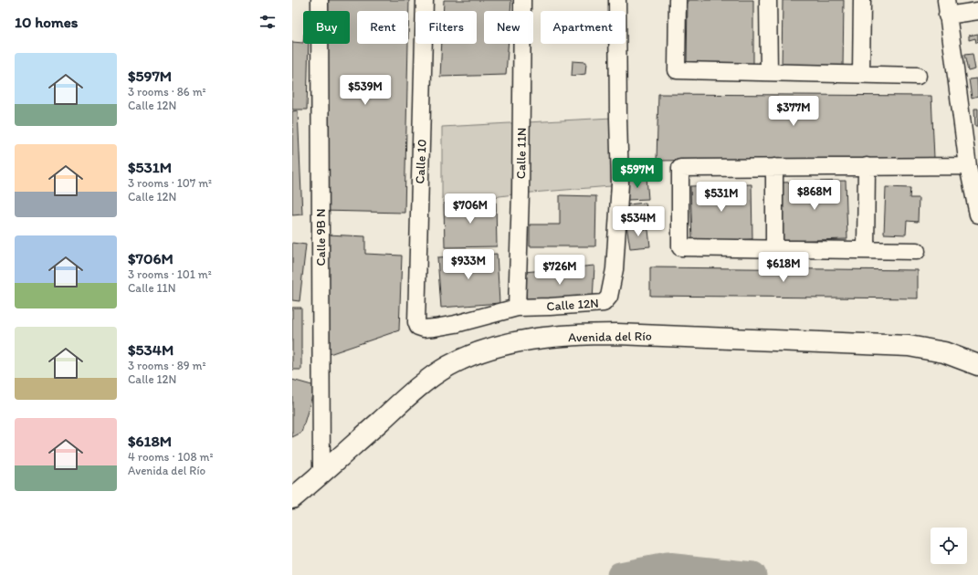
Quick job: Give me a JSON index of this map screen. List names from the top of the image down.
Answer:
{
  "streets": {
    "main road": ["Avenida del Río"],
    "street": [
      "Calle 11N",
      "Calle 10",
      "Calle 9B N",
      "Calle 12N"
    ]
  },
  "crossings": [
    ["Calle 11N", "Calle 12N"],
    ["Calle 10", "Calle 12N"],
    ["Calle 9B N", "Avenida del Río"]
  ],
  "page": {
    "heading": "10 homes",
    "chip": [
      "Buy",
      "Rent",
      "Filters",
      "New",
      "Apartment"
    ],
    "list": [
      {
        "name": "$597M",
        "note": "3 rooms · 86 m² · Calle 12N"
      },
      {
        "name": "$531M",
        "note": "3 rooms · 107 m² · Calle 12N"
      },
      {
        "name": "$706M",
        "note": "3 rooms · 101 m² · Calle 11N"
      },
      {
        "name": "$534M",
        "note": "3 rooms · 89 m² · Calle 12N"
      },
      {
        "name": "$618M",
        "note": "4 rooms · 108 m² · Avenida del Río"
      }
    ],
    "price": [
      "$539M",
      "$377M",
      "$597M",
      "$868M",
      "$531M",
      "$706M",
      "$534M",
      "$933M",
      "$618M",
      "$726M"
    ]
  }
}
